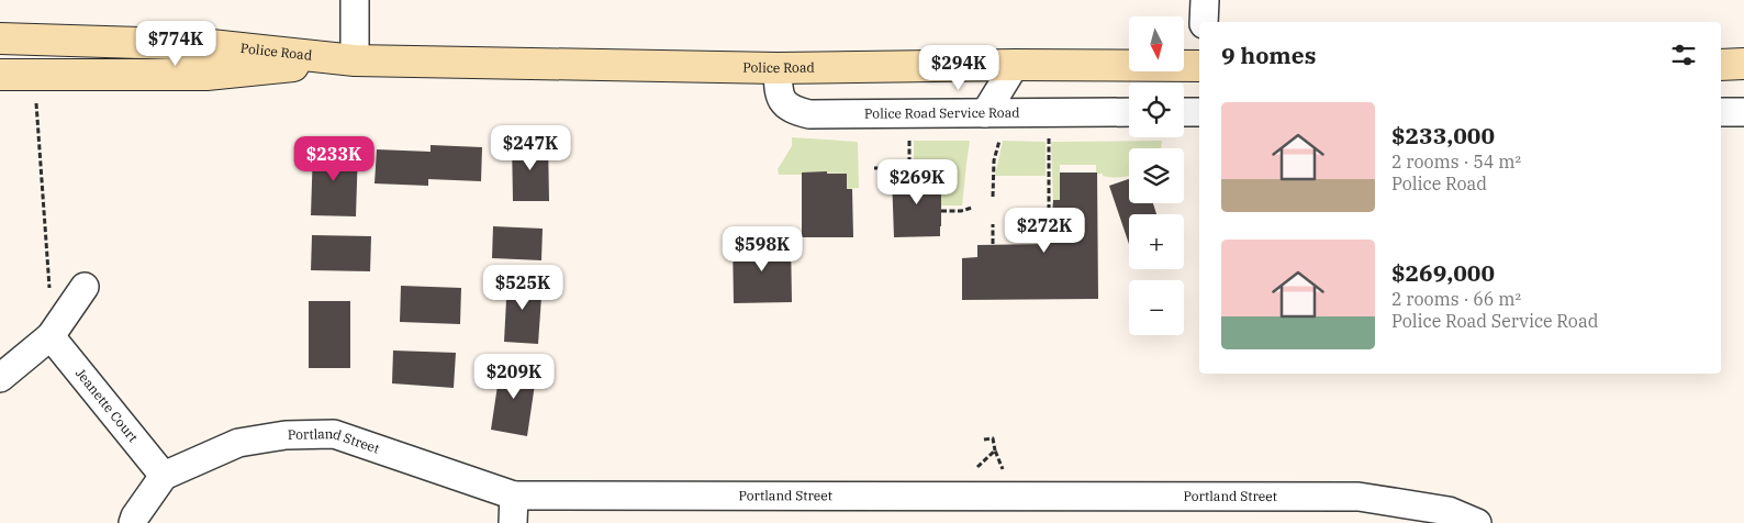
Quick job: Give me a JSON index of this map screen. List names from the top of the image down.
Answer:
{
  "streets": {
    "main road": ["Police Road"],
    "street": ["Police Road Service Road", "Jeanette Court", "Portland Street"]
  },
  "crossings": [
    ["Police Road", "Police Road Service Road"],
    ["Jeanette Court", "Portland Street"]
  ],
  "north": "bottom",
  "page": {
    "map_buttons": ["+", "−"],
    "price": [
      "$774K",
      "$294K",
      "$247K",
      "$233K",
      "$269K",
      "$272K",
      "$598K",
      "$525K",
      "$209K"
    ],
    "heading": "9 homes",
    "list": [
      {
        "name": "$233,000",
        "note": "2 rooms · 54 m² · Police Road"
      },
      {
        "name": "$269,000",
        "note": "2 rooms · 66 m² · Police Road Service Road"
      }
    ]
  }
}
